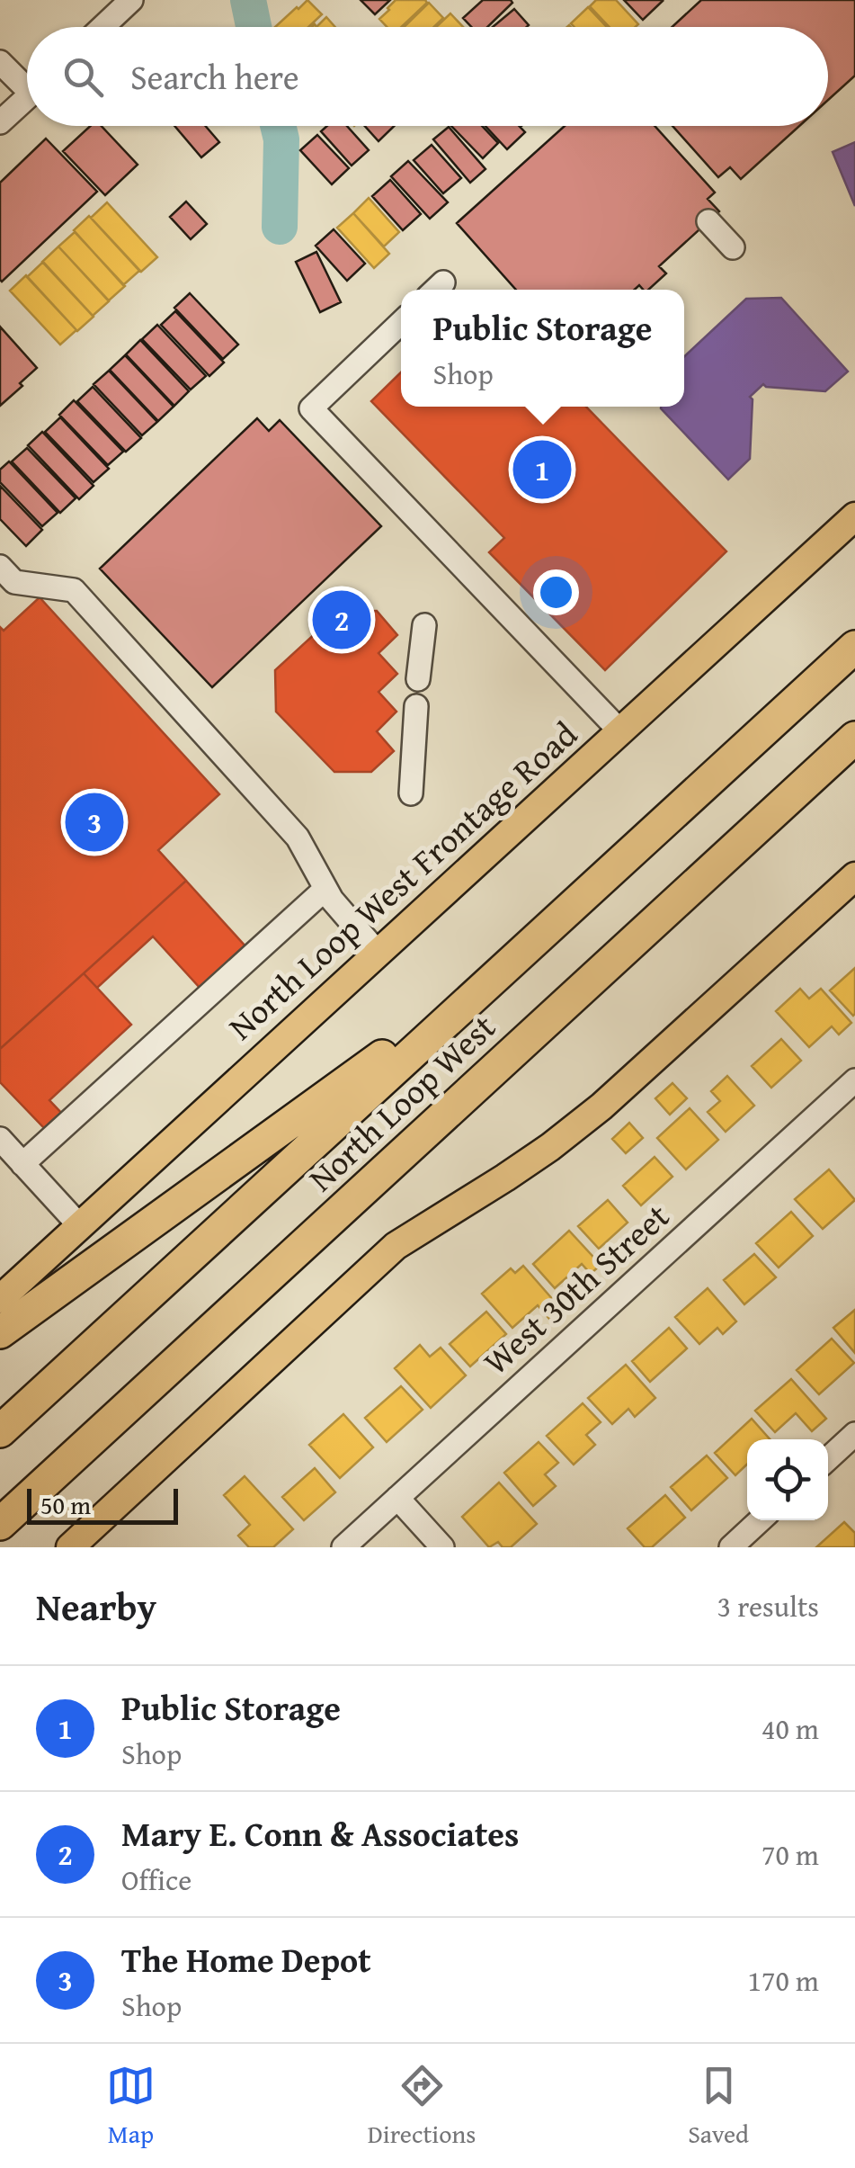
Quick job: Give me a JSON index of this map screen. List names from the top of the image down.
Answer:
{
  "streets": {
    "highway": ["North Loop West"],
    "main road": ["North Loop West Frontage Road"],
    "street": ["West 30th Street"]
  },
  "scale_bar": "50 m",
  "page": {
    "search": "Search here",
    "popup": ["Public Storage", "Shop"],
    "pins": ["1", "2", "3"],
    "scale": "50 m",
    "heading": ["Nearby", "3 results"],
    "list": [
      {
        "mark": "1",
        "name": "Public Storage",
        "note": "Shop",
        "value": "40 m"
      },
      {
        "mark": "2",
        "name": "Mary E. Conn & Associates",
        "note": "Office",
        "value": "70 m"
      },
      {
        "mark": "3",
        "name": "The Home Depot",
        "note": "Shop",
        "value": "170 m"
      }
    ],
    "nav": ["Map", "Directions", "Saved"]
  }
}
